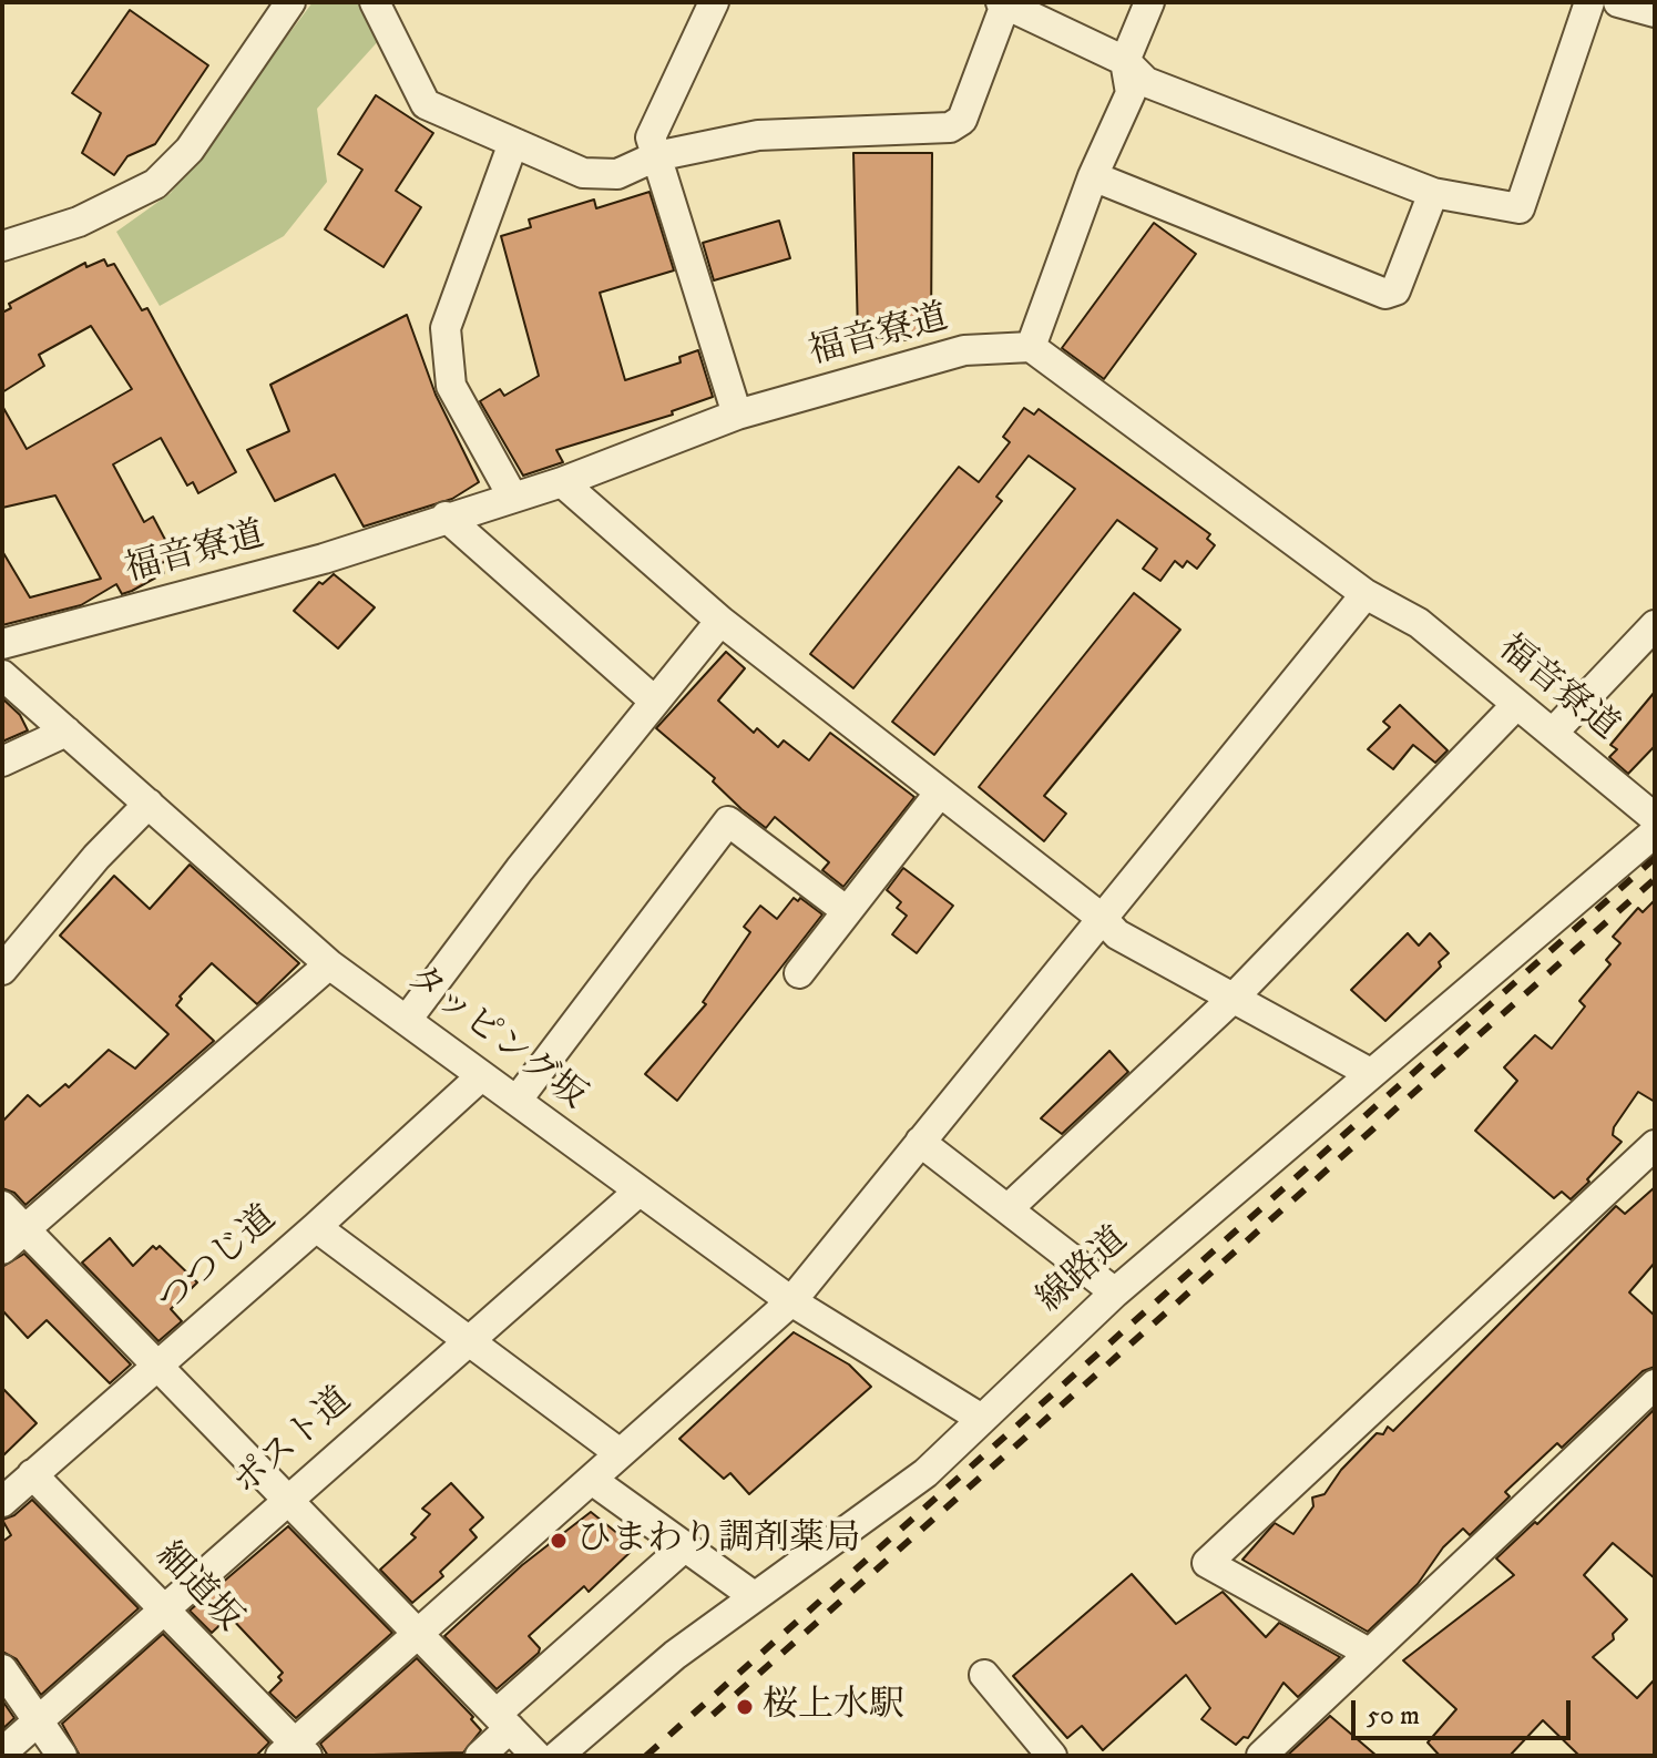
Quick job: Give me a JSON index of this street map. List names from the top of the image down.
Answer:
{
  "streets": {
    "street": [
      "福音寮道",
      "タッピング坂",
      "つつじ道",
      "線路道",
      "ポスト道",
      "細道坂"
    ]
  },
  "crossings": [
    ["タッピング坂", "つつじ道"],
    ["タッピング坂", "線路道"],
    ["タッピング坂", "ポスト道"],
    ["つつじ道", "細道坂"],
    ["ポスト道", "細道坂"]
  ],
  "places": ["ひまわり調剤薬局", "桜上水駅"],
  "scale_bar": "50 m"
}
